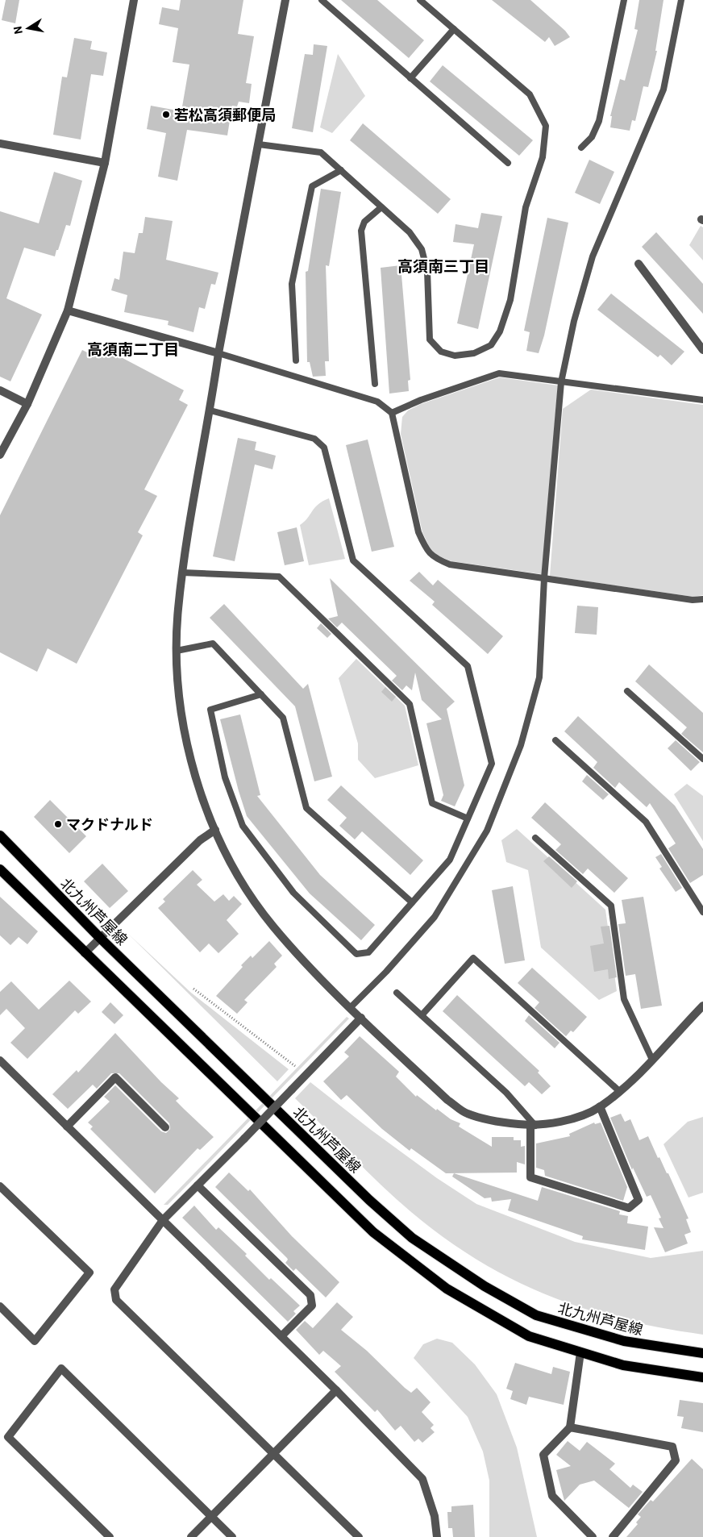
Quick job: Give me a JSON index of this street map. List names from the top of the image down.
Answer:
{
  "streets": {
    "main road": ["北九州芦屋線"]
  },
  "districts": ["高須南三丁目", "高須南二丁目"],
  "places": ["若松高須郵便局", "マクドナルド"],
  "north": "left"
}
